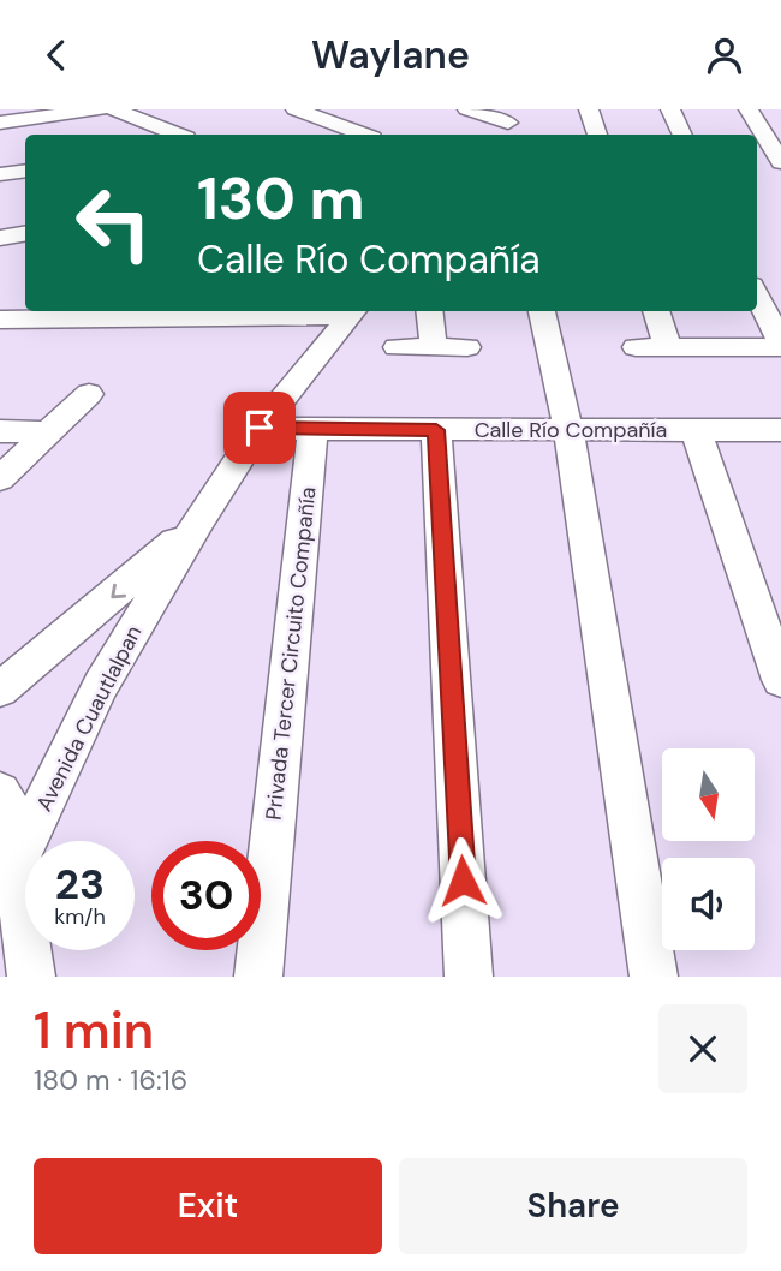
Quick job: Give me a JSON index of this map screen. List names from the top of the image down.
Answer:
{
  "streets": {
    "street": ["Calle Río Compañía", "Privada Tercer Circuito Compañía", "Avenida Cuautlalpan"]
  },
  "crossings": [
    ["Calle Río Compañía", "Privada Tercer Circuito Compañía"],
    ["Calle Río Compañía", "Avenida Cuautlalpan"]
  ],
  "north": "bottom",
  "page": {
    "header": "Waylane",
    "turn": ["130 m", "Calle Río Compañía"],
    "speed": "23 km/h",
    "limit": "30",
    "heading": ["1 min", "180 m · 16:16"],
    "buttons": ["Exit", "Share"]
  }
}
